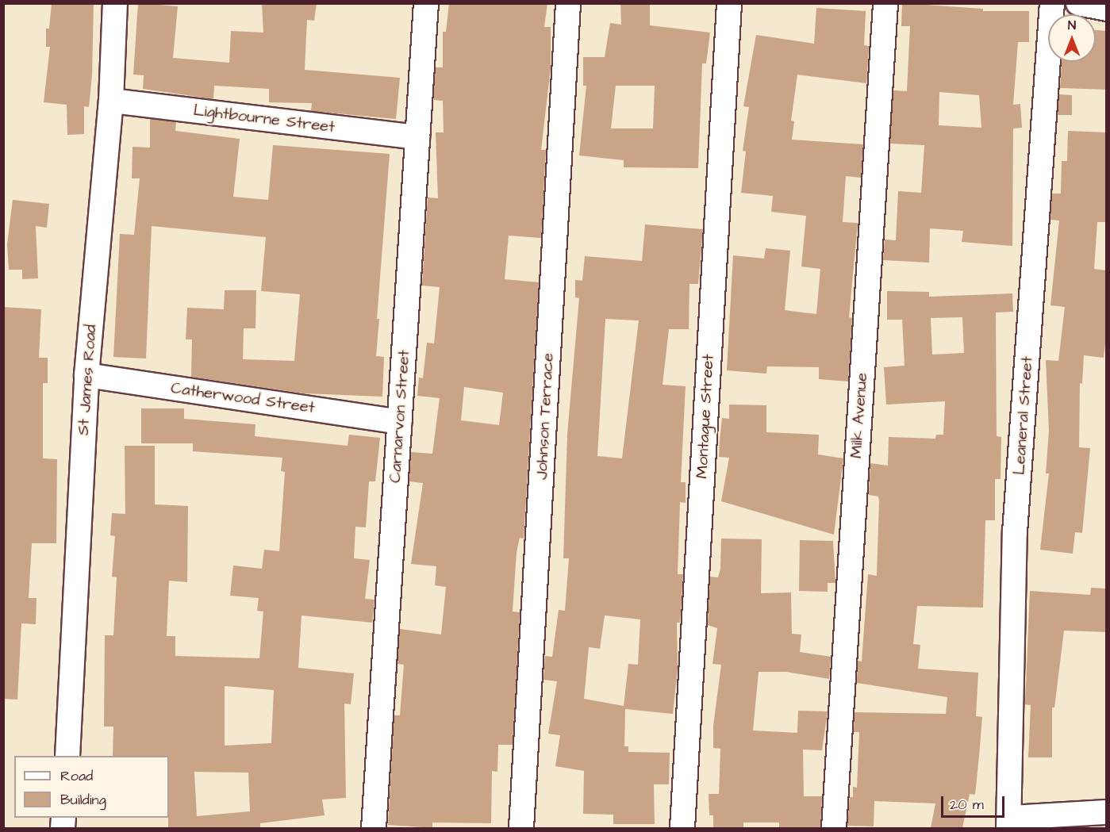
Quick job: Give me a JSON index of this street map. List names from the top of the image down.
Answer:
{
  "streets": {
    "street": [
      "Lightbourne Street",
      "St James Road",
      "Catherwood Street",
      "Milk Avenue",
      "Leaneral Street",
      "Carnarvon Street",
      "Johnson Terrace",
      "Montague Street"
    ]
  },
  "crossings": [
    ["Lightbourne Street", "St James Road"],
    ["Lightbourne Street", "Carnarvon Street"],
    ["St James Road", "Catherwood Street"],
    ["Catherwood Street", "Carnarvon Street"]
  ],
  "legend": ["Road", "Building"],
  "scale_bar": "20 m",
  "north": "top"
}
